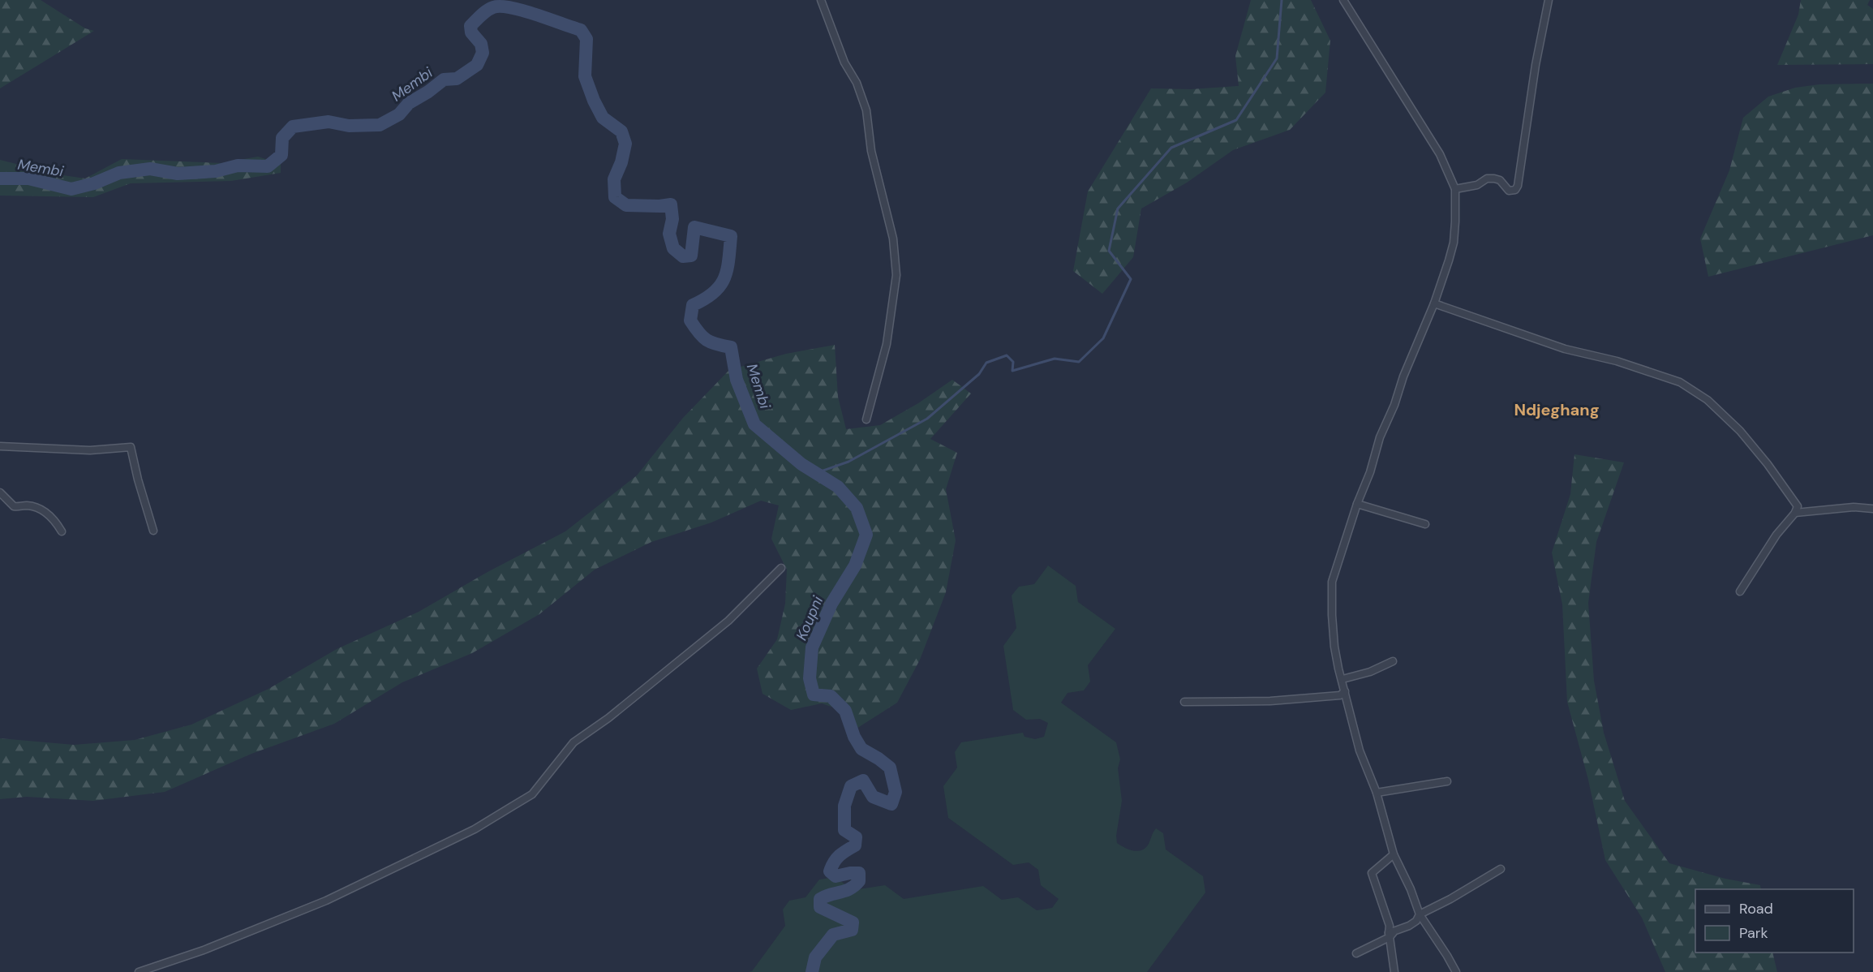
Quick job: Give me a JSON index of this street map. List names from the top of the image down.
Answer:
{
  "districts": ["Ndjeghang"],
  "water": ["Membi", "Koupni"],
  "legend": ["Road", "Park"]
}
